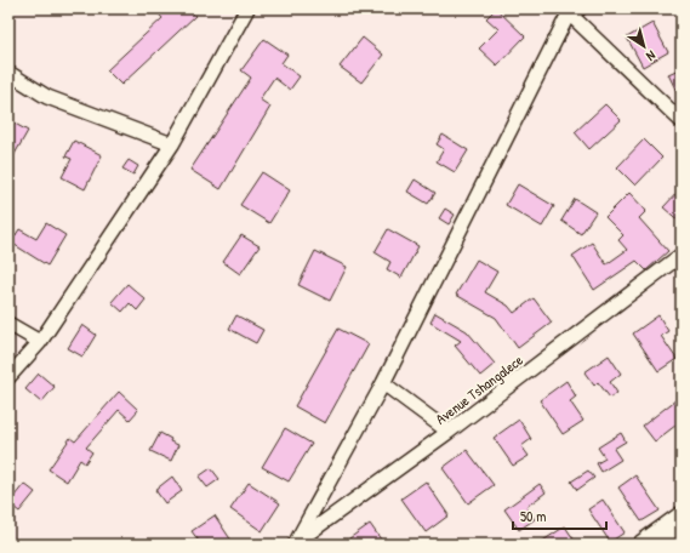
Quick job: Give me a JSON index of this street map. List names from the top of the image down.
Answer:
{
  "streets": {
    "street": ["Avenue Tshangalece"]
  },
  "scale_bar": "50 m",
  "north": "bottom right"
}
